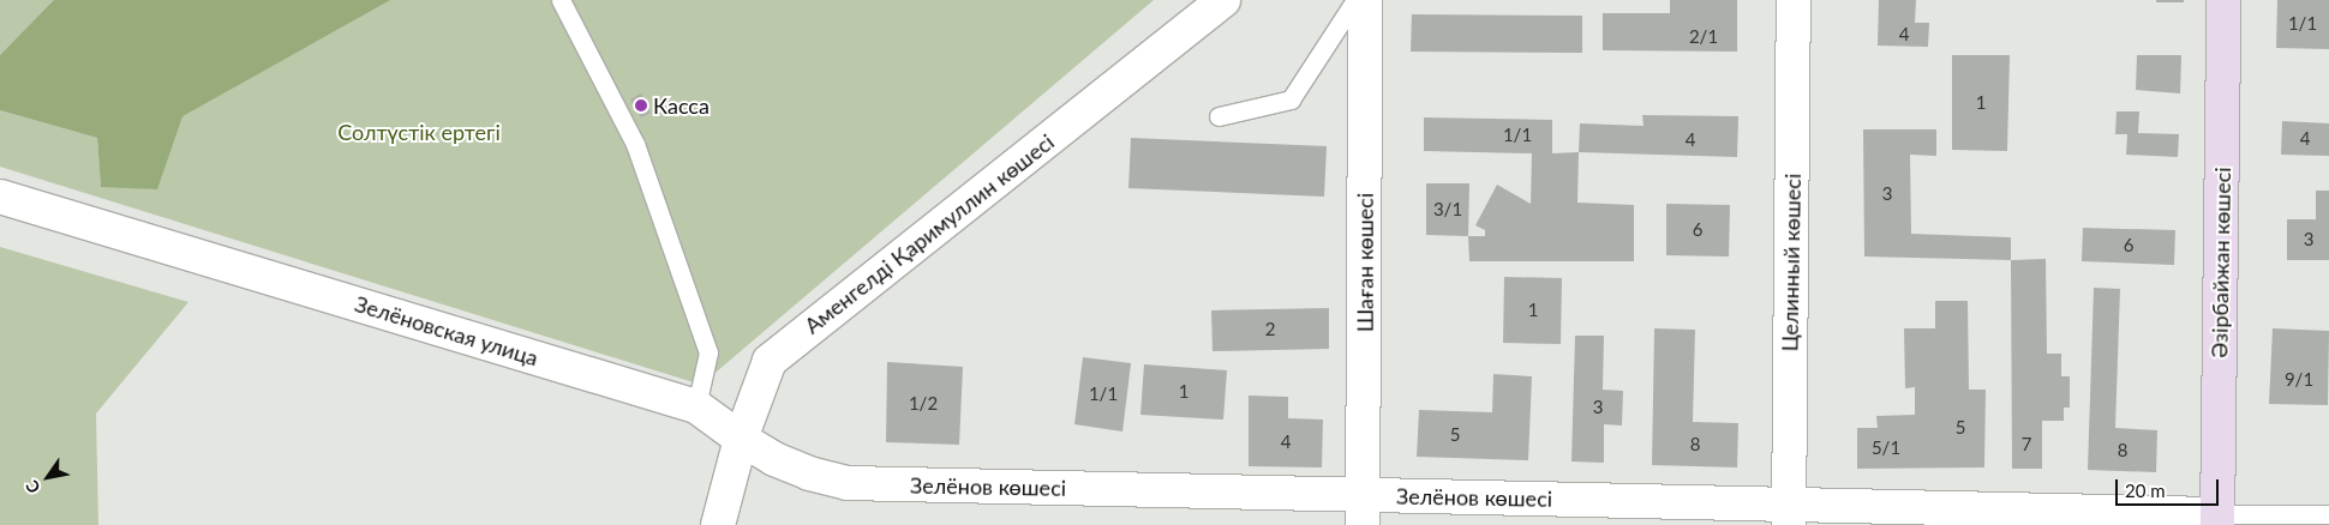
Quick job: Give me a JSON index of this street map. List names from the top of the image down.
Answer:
{
  "streets": {
    "main road": ["Әзірбайжан көшесі"],
    "street": [
      "Аменгелді Қаримуллин көшесі",
      "Шаған көшесі",
      "Целинный көшесі",
      "Зелёновская улица",
      "Зелёнов көшесі"
    ]
  },
  "crossings": [
    ["Аменгелді Қаримуллин көшесі", "Зелёновская улица"],
    ["Аменгелді Қаримуллин көшесі", "Зелёнов көшесі"],
    ["Шаған көшесі", "Зелёнов көшесі"],
    ["Целинный көшесі", "Зелёнов көшесі"],
    ["Әзірбайжан көшесі", "Зелёнов көшесі"],
    ["Зелёновская улица", "Зелёнов көшесі"]
  ],
  "parks": ["Солтүстік ертегі"],
  "places": ["Касса"],
  "house_numbers": [
    "1/1",
    "4",
    "2/1",
    "1",
    "1/1",
    "4",
    "4",
    "3",
    "3/1",
    "6",
    "3",
    "6",
    "1",
    "2",
    "9/1",
    "1",
    "1/1",
    "1/2",
    "3",
    "5",
    "5",
    "4",
    "8",
    "7",
    "5/1",
    "8"
  ],
  "scale_bar": "20 m",
  "north": "bottom left"
}
